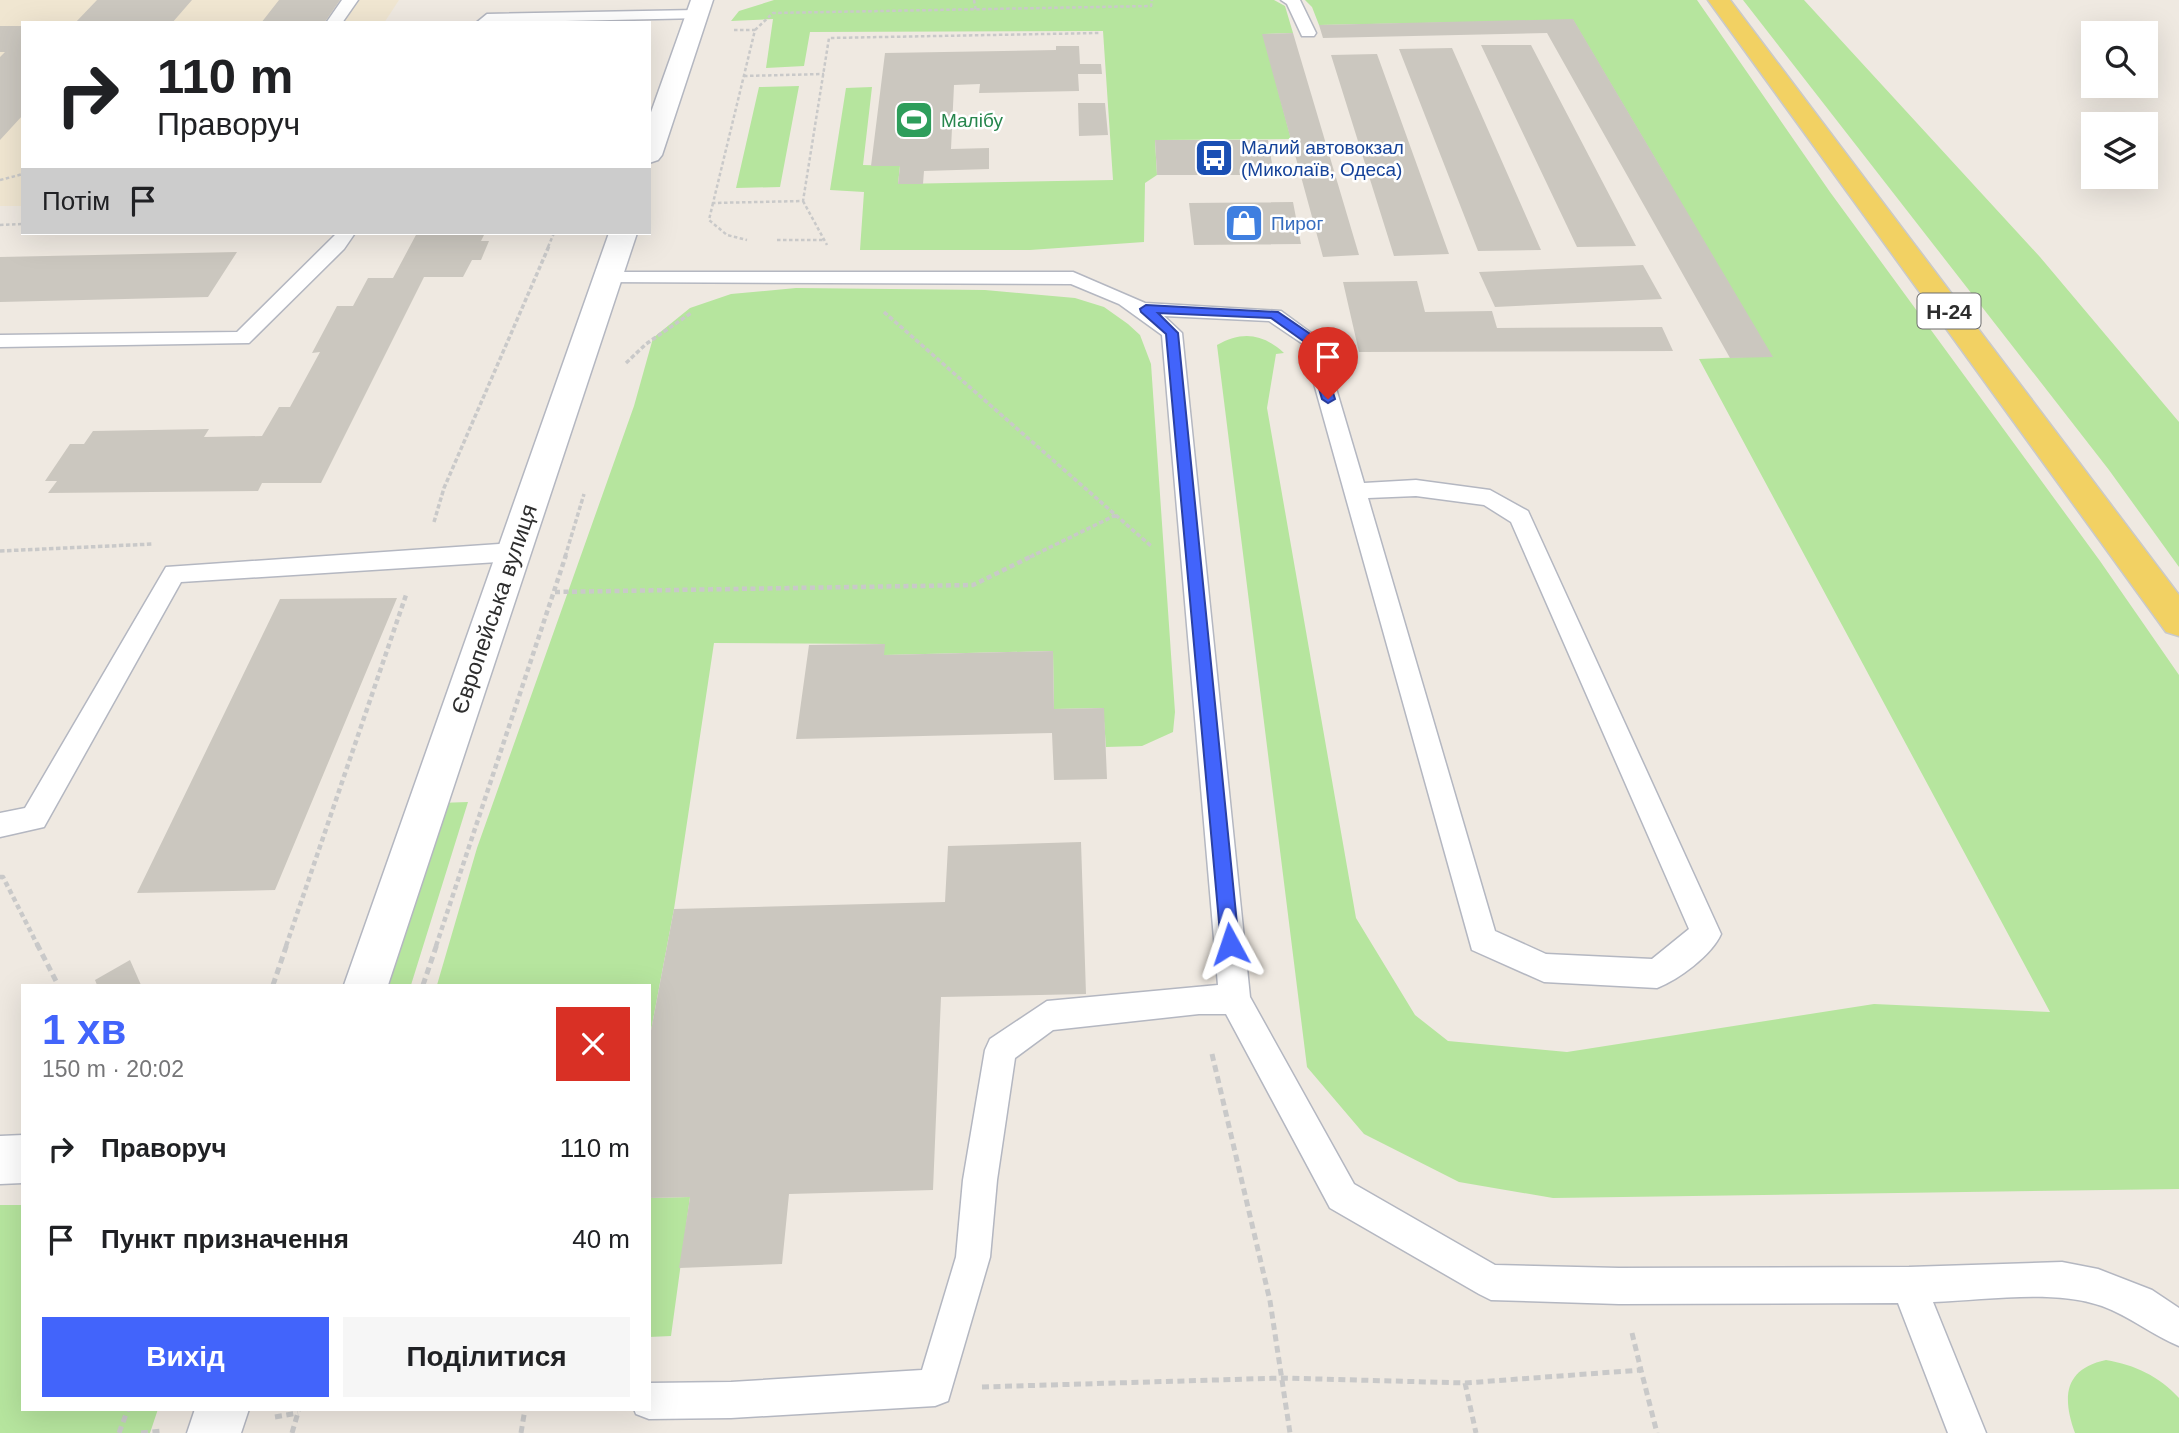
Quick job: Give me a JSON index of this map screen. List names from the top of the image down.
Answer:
{
  "streets": {
    "main road": ["Н-24"],
    "street": ["Європейська вулиця"]
  },
  "places": {
    "sports": ["Малібу"],
    "bus stop": ["Малий автовокзал (Миколаїв, Одеса)"],
    "shop": ["Пирог"]
  },
  "page": {
    "turn": ["110 m", "Праворуч"],
    "then": "Потім",
    "heading": ["1 хв", "150 m · 20:02"],
    "list": [
      {
        "name": "Праворуч",
        "value": "110 m"
      },
      {
        "name": "Пункт призначення",
        "value": "40 m"
      }
    ],
    "buttons": ["Вихід", "Поділитися"]
  }
}
